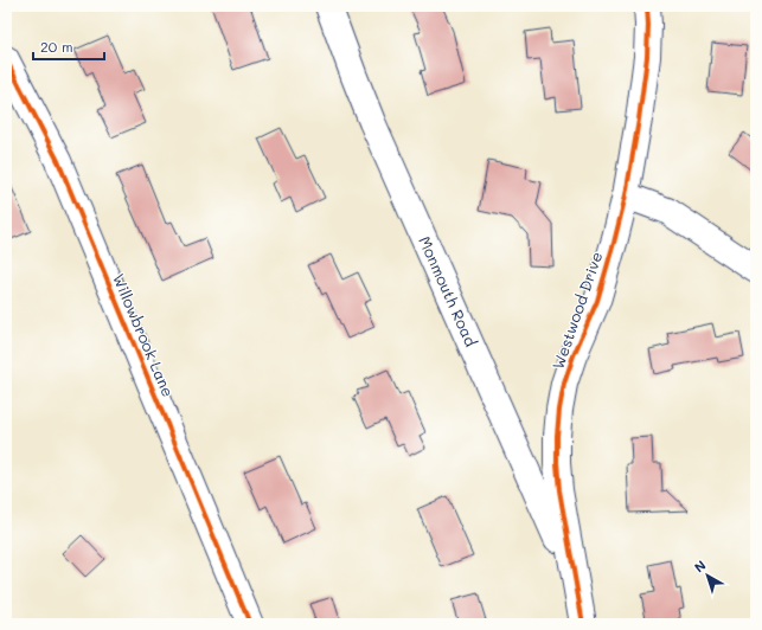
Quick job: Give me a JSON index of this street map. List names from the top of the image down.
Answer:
{
  "streets": {
    "street": ["Monmouth Road", "Westwood Drive", "Willowbrook Lane"]
  },
  "crossings": [
    ["Monmouth Road", "Westwood Drive"]
  ],
  "scale_bar": "20 m",
  "north": "top left"
}
